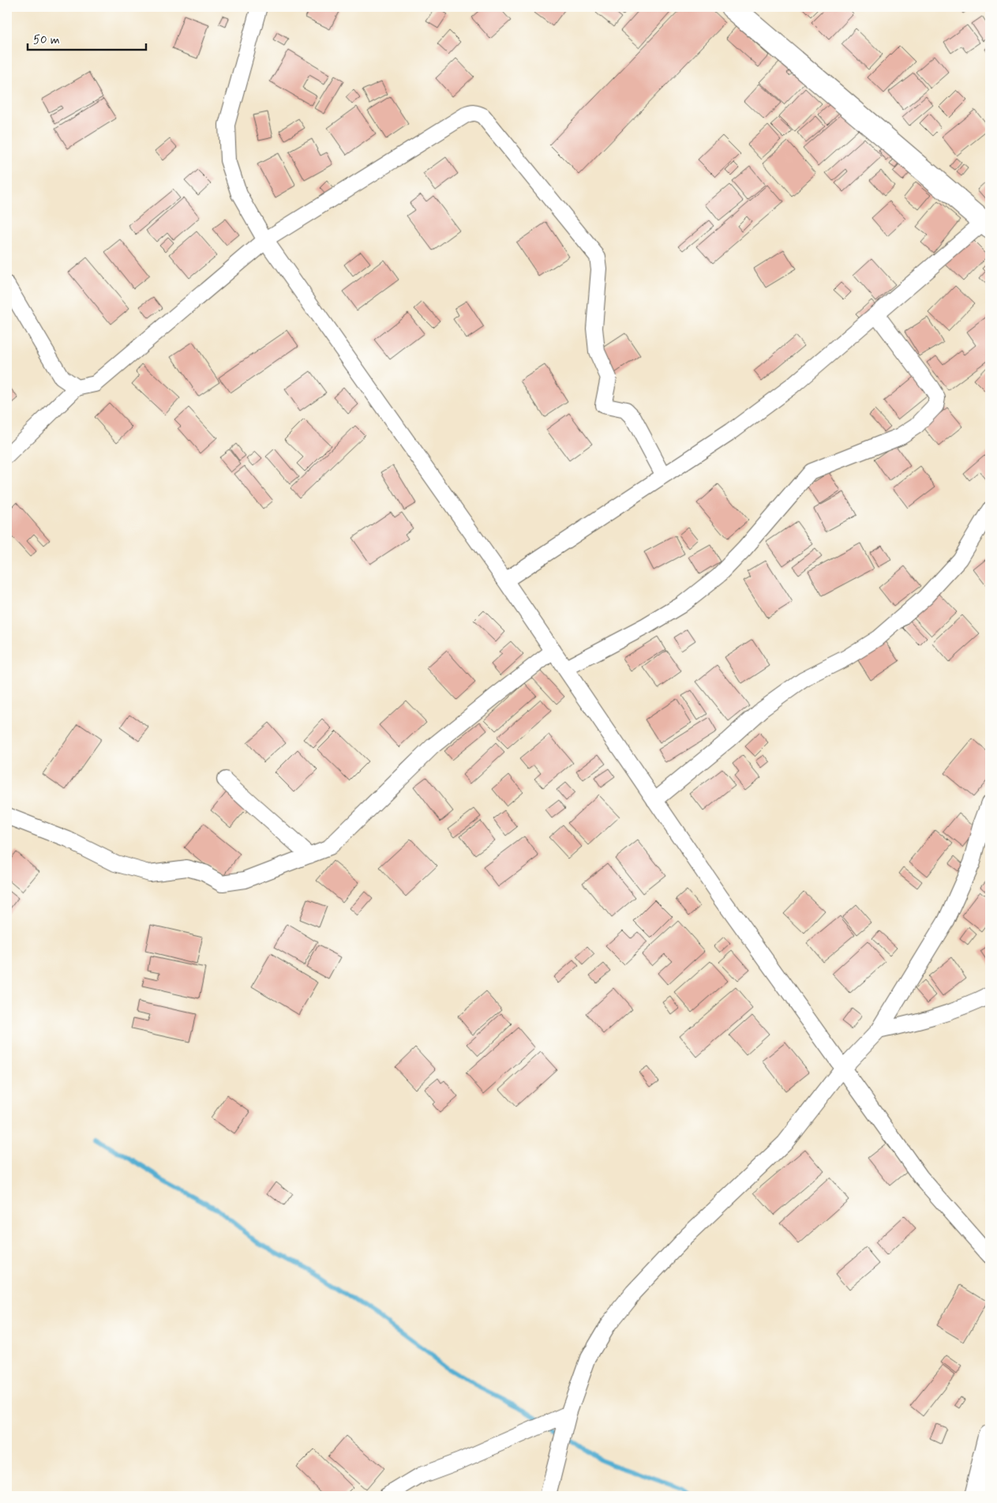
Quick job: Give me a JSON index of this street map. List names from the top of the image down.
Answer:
{
  "scale_bar": "50 m"
}
